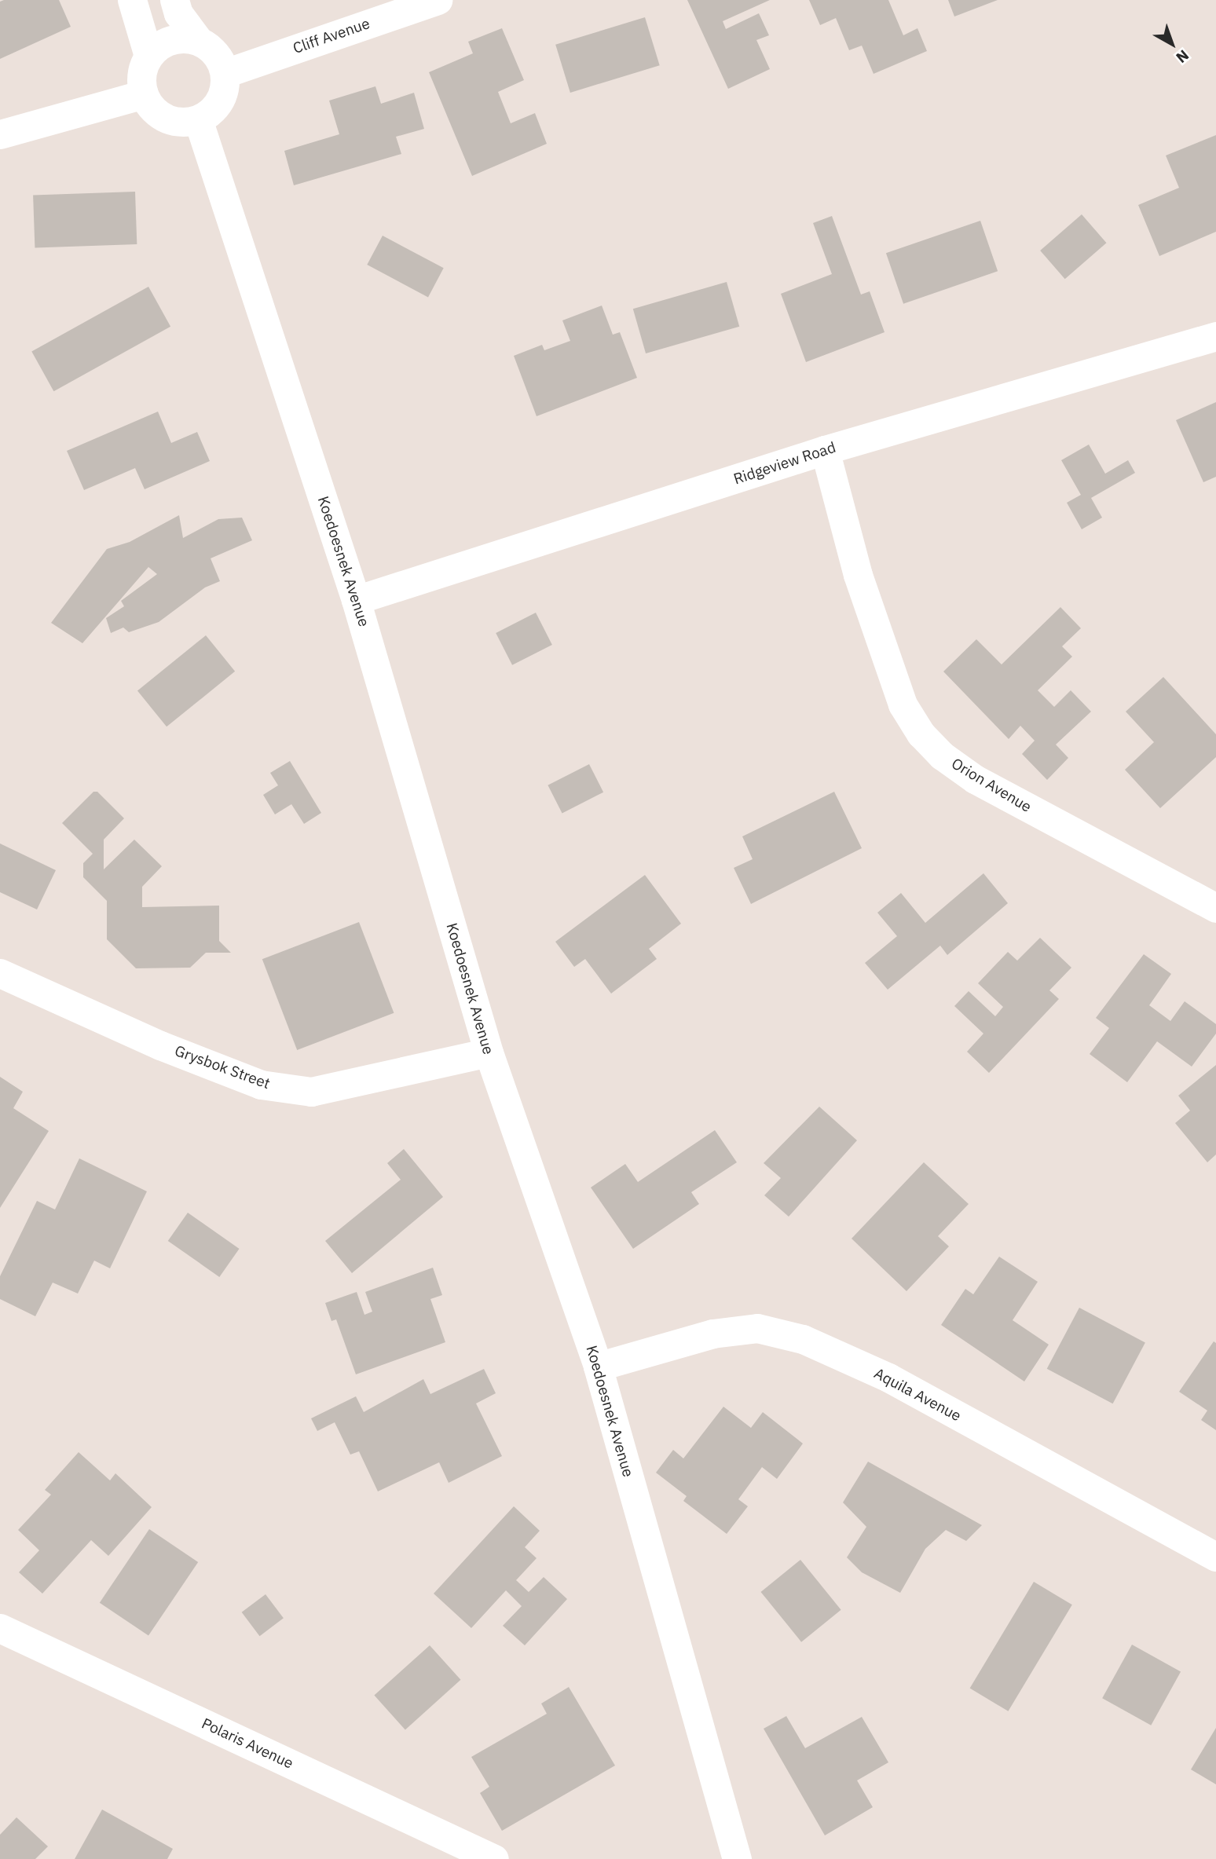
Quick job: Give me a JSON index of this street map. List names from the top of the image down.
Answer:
{
  "streets": {
    "street": [
      "Cliff Avenue",
      "Ridgeview Road",
      "Koedoesnek Avenue",
      "Orion Avenue",
      "Grysbok Street",
      "Aquila Avenue",
      "Polaris Avenue"
    ]
  },
  "crossings": [
    ["Cliff Avenue", "Koedoesnek Avenue"],
    ["Ridgeview Road", "Koedoesnek Avenue"],
    ["Ridgeview Road", "Orion Avenue"],
    ["Koedoesnek Avenue", "Grysbok Street"],
    ["Koedoesnek Avenue", "Aquila Avenue"]
  ],
  "north": "bottom right"
}
